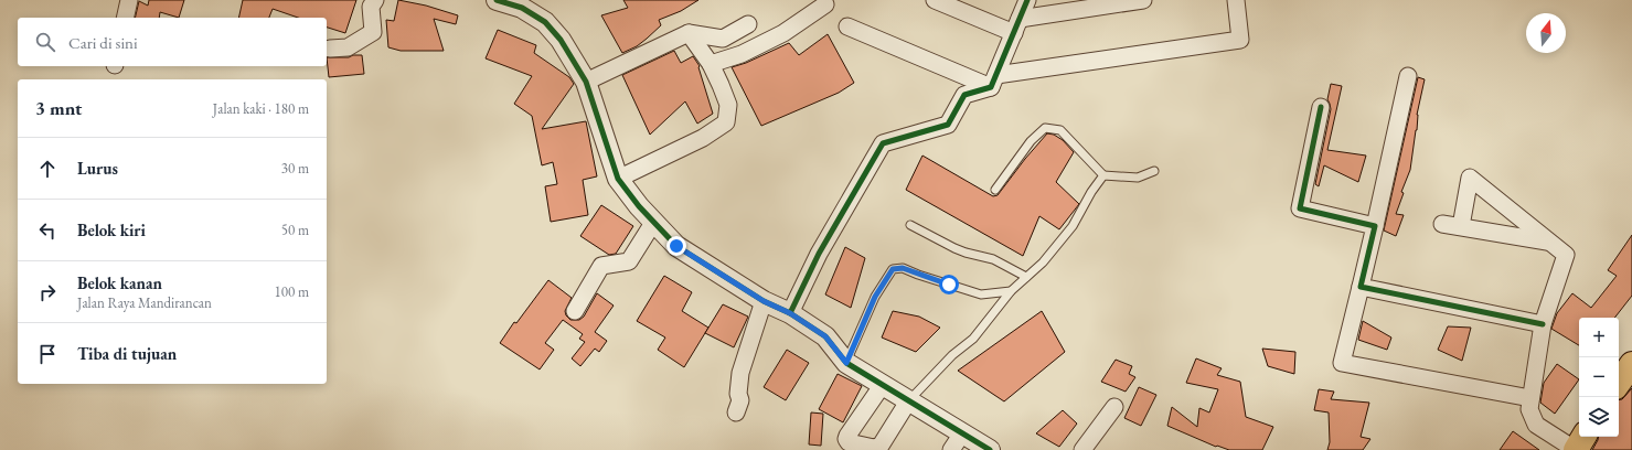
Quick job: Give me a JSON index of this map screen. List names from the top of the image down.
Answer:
{
  "north": "top",
  "page": {
    "search": "Cari di sini",
    "heading": ["3 mnt", "Jalan kaki · 180 m"],
    "list": [
      ["Lurus", "30 m"],
      ["Belok kiri", "50 m"],
      ["Belok kanan", "Jalan Raya Mandirancan", "100 m"],
      "Tiba di tujuan"
    ],
    "map_buttons": ["+", "−"]
  }
}
